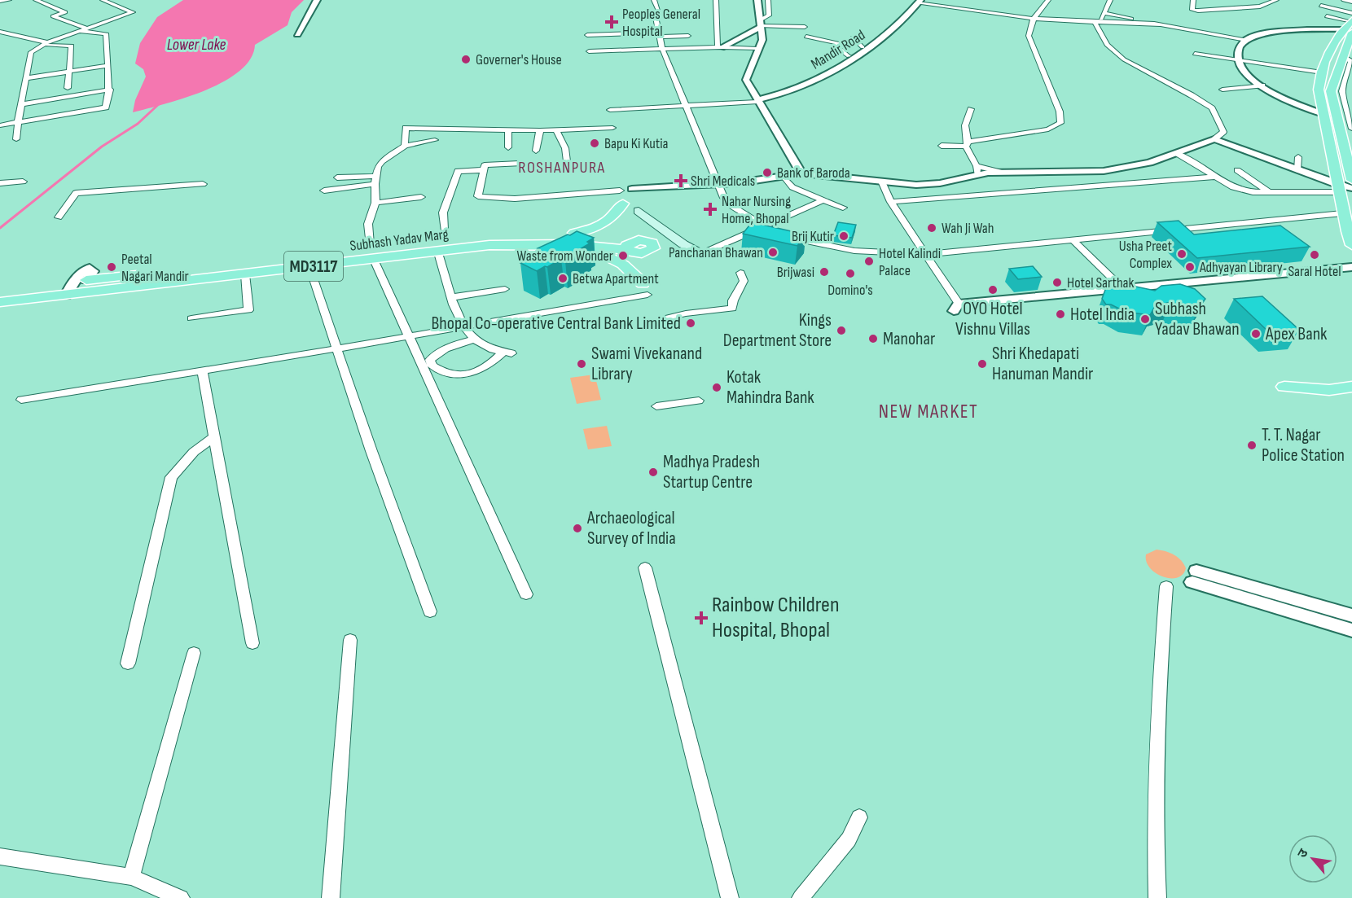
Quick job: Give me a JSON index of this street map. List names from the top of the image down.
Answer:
{
  "streets": {
    "main road": ["Subhash Yadav Marg", "MD3117"],
    "street": ["Mandir Road"]
  },
  "districts": ["ROSHANPURA", "NEW MARKET"],
  "water": ["Lower Lake"],
  "places": {
    "health": [
      "Peoples General Hospital",
      "Shri Medicals",
      "Nahar Nursing Home, Bhopal",
      "Rainbow Children Hospital, Bhopal"
    ],
    "other": [
      "Governer's House",
      "Bapu Ki Kutia",
      "Bank of Baroda",
      "Wah Ji Wah",
      "Brij Kutir",
      "Panchanan Bhawan",
      "Usha Preet Complex",
      "Saral Hotel",
      "Waste from Wonder",
      "Hotel Kalindi Palace",
      "Peetal Nagari Mandir",
      "Adhyayan Library",
      "Brijwasi",
      "Domino's",
      "Betwa Apartment",
      "Hotel Sarthak",
      "OYO Hotel Vishnu Villas",
      "Hotel India",
      "Subhash Yadav Bhawan",
      "Bhopal Co-operative Central Bank Limited",
      "Kings Department Store",
      "Apex Bank",
      "Manohar",
      "Swami Vivekanand Library",
      "Shri Khedapati Hanuman Mandir",
      "Kotak Mahindra Bank",
      "T. T. Nagar Police Station",
      "Madhya Pradesh Startup Centre",
      "Archaeological Survey of India"
    ]
  },
  "north": "top left"
}
